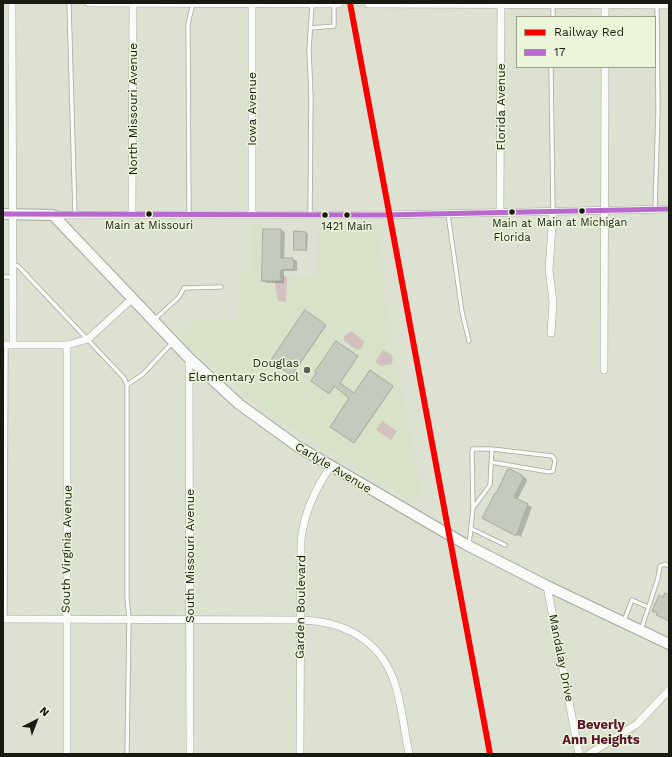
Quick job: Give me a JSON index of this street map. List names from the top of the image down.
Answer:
{
  "streets": {
    "main road": ["Carlyle Avenue"],
    "street": [
      "Florida Avenue",
      "North Missouri Avenue",
      "Iowa Avenue",
      "South Virginia Avenue",
      "South Missouri Avenue",
      "Garden Boulevard",
      "Mandalay Drive"
    ]
  },
  "crossings": [
    ["Carlyle Avenue", "South Missouri Avenue"],
    ["Carlyle Avenue", "Garden Boulevard"],
    ["Carlyle Avenue", "Mandalay Drive"]
  ],
  "districts": ["Beverly Ann Heights"],
  "places": [
    "Main at Michigan",
    "Main at Florida",
    "Main at Missouri",
    "1421 Main",
    "Douglas Elementary School"
  ],
  "lines": ["rail line Red", "transit line 17"],
  "legend": ["Railway Red", "17"],
  "north": "top right"
}
